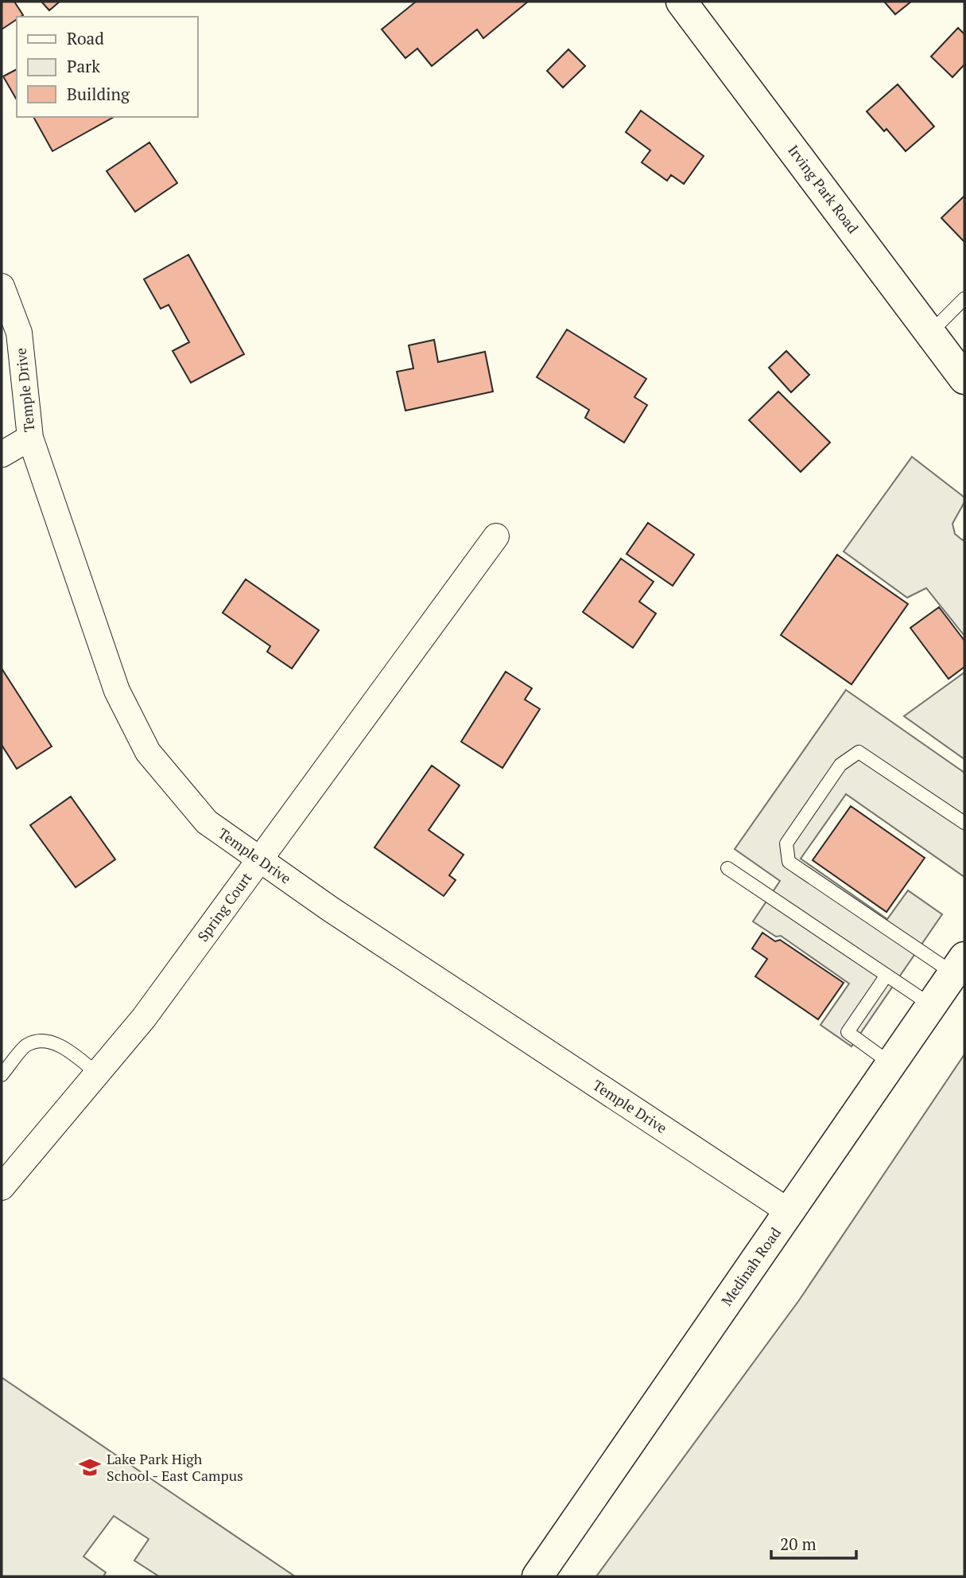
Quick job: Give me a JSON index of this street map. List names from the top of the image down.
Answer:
{
  "streets": {
    "main road": ["Irving Park Road", "Medinah Road"],
    "street": ["Temple Drive", "Spring Court"]
  },
  "crossings": [
    ["Temple Drive", "Spring Court"],
    ["Temple Drive", "Medinah Road"]
  ],
  "places": {
    "school or university": ["Lake Park High School - East Campus"]
  },
  "legend": ["Road", "Park", "Building"],
  "scale_bar": "20 m"
}
